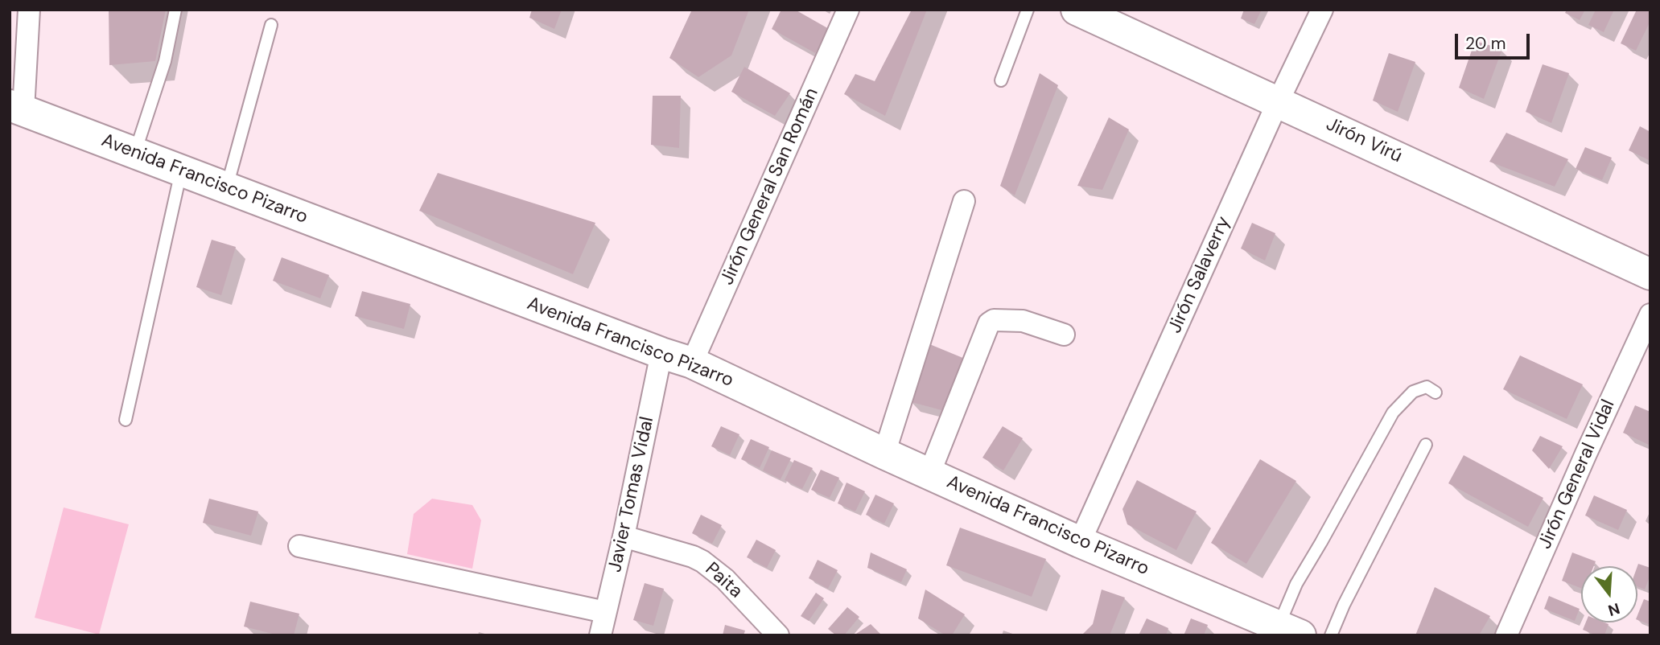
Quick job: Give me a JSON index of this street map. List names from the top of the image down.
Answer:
{
  "streets": {
    "main road": ["Jirón Virú", "Avenida Francisco Pizarro"],
    "street": [
      "Jirón General San Román",
      "Jirón Salaverry",
      "Jirón General Vidal",
      "Javier Tomas Vidal",
      "Paita"
    ]
  },
  "crossings": [
    ["Jirón Virú", "Jirón Salaverry"],
    ["Avenida Francisco Pizarro", "Jirón General San Román"],
    ["Avenida Francisco Pizarro", "Jirón Salaverry"],
    ["Avenida Francisco Pizarro", "Javier Tomas Vidal"],
    ["Javier Tomas Vidal", "Paita"]
  ],
  "scale_bar": "20 m",
  "north": "bottom"
}
